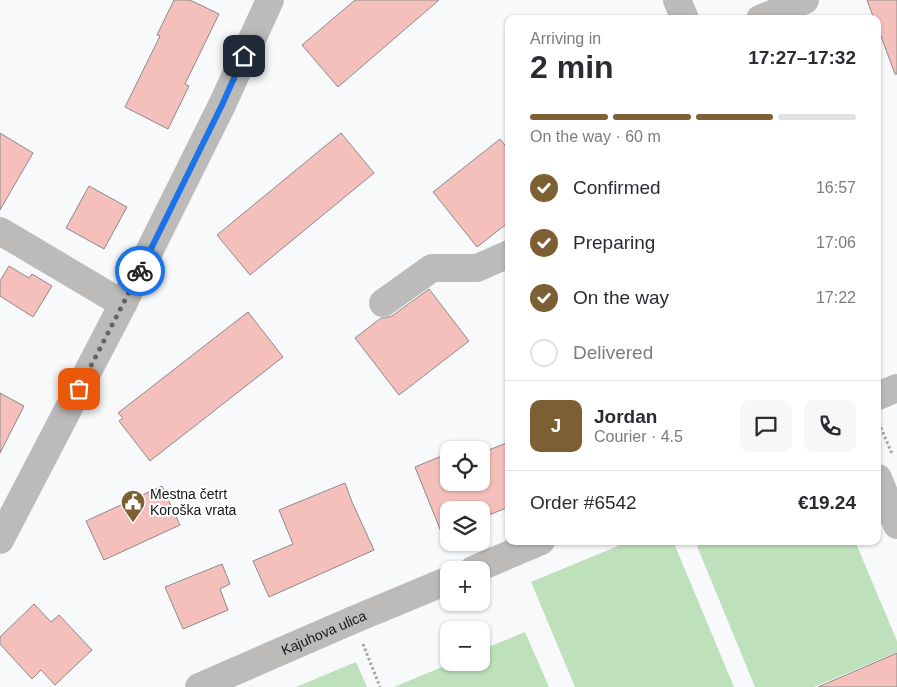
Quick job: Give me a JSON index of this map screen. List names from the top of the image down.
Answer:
{
  "streets": {
    "street": ["Kajuhova ulica"]
  },
  "places": {
    "public building": ["Mestna četrt Koroška vrata"]
  },
  "page": {
    "heading": ["2 min", "Arriving in", "17:27–17:32"],
    "panel": [
      "Jordan",
      "Courier · 4.5",
      "Order #6542",
      "€19.24"
    ],
    "bar": "On the way · 60 m",
    "list": [
      ["Confirmed", "16:57"],
      ["Preparing", "17:06"],
      ["On the way", "17:22"],
      "Delivered"
    ],
    "round": "J",
    "map_buttons": ["+", "−"]
  }
}
